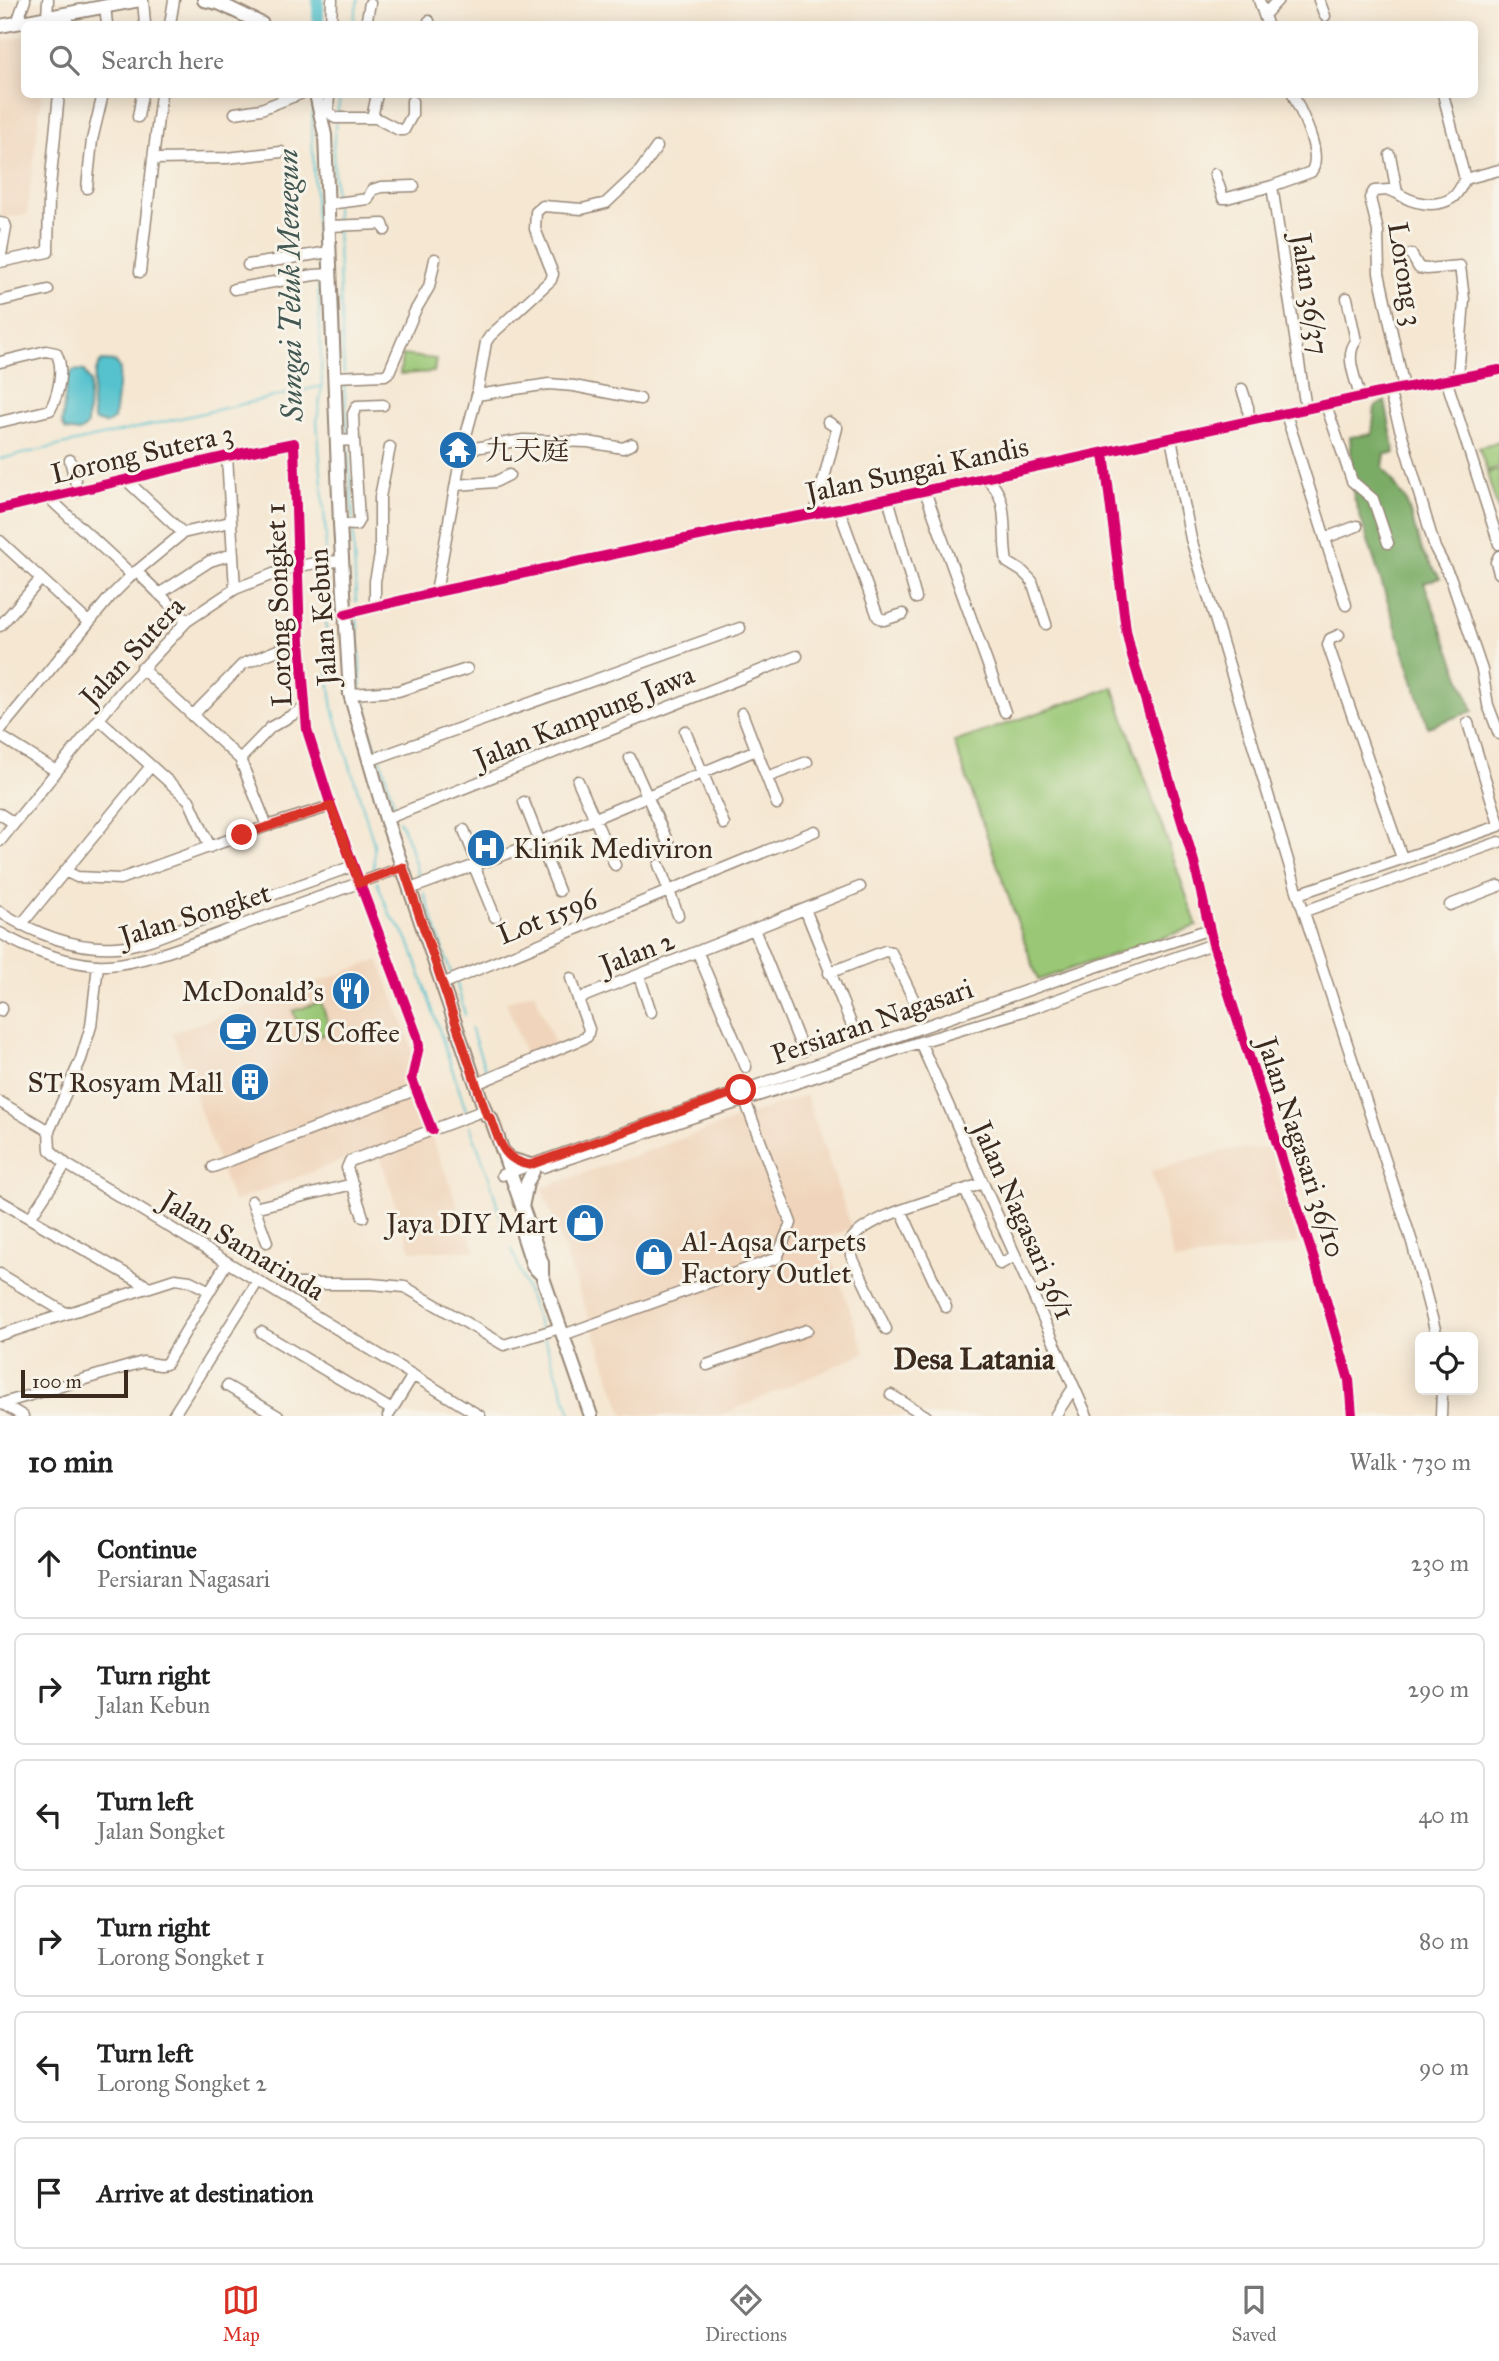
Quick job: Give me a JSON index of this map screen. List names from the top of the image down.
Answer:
{
  "streets": {
    "main road": ["Jalan Kebun"],
    "street": [
      "Lorong 3",
      "Jalan 36/37",
      "Lorong Sutera 3",
      "Jalan Sungai Kandis",
      "Lorong Songket 1",
      "Jalan Sutera",
      "Jalan Kampung Jawa",
      "Jalan Songket",
      "Lot 1596",
      "Jalan 2",
      "Persiaran Nagasari",
      "Jalan Nagasari 36/10",
      "Jalan Nagasari 36/1",
      "Jalan Samarinda"
    ]
  },
  "crossings": [
    ["Lorong 3", "Jalan Sungai Kandis"],
    ["Jalan 36/37", "Jalan Sungai Kandis"],
    ["Lorong Sutera 3", "Lorong Songket 1"],
    ["Jalan Sungai Kandis", "Jalan Kebun"],
    ["Jalan Sungai Kandis", "Jalan Nagasari 36/10"],
    ["Lorong Songket 1", "Jalan Sutera"],
    ["Lorong Songket 1", "Jalan Songket"],
    ["Jalan Kebun", "Jalan Sutera"],
    ["Jalan Kebun", "Jalan Kampung Jawa"],
    ["Jalan Kebun", "Jalan Songket"],
    ["Jalan Kebun", "Lot 1596"],
    ["Jalan Kebun", "Jalan 2"],
    ["Jalan Kebun", "Persiaran Nagasari"],
    ["Persiaran Nagasari", "Jalan Nagasari 36/10"],
    ["Persiaran Nagasari", "Jalan Nagasari 36/1"]
  ],
  "districts": ["Desa Latania"],
  "water": ["Sungai Teluk Menegun"],
  "places": {
    "temple": ["九天庭"],
    "hospital": ["Klinik Mediviron"],
    "restaurant": ["McDonald's"],
    "cafe": ["ZUS Coffee"],
    "building": ["ST Rosyam Mall"],
    "shop": ["Jaya DIY Mart", "Al-Aqsa Carpets Factory Outlet"]
  },
  "scale_bar": "100 m",
  "page": {
    "search": "Search here",
    "scale": "100 m",
    "heading": ["10 min", "Walk · 730 m"],
    "list": [
      ["Continue", "Persiaran Nagasari", "230 m"],
      ["Turn right", "Jalan Kebun", "290 m"],
      ["Turn left", "Jalan Songket", "40 m"],
      ["Turn right", "Lorong Songket 1", "80 m"],
      ["Turn left", "Lorong Songket 2", "90 m"],
      "Arrive at destination"
    ],
    "nav": ["Map", "Directions", "Saved"]
  }
}
